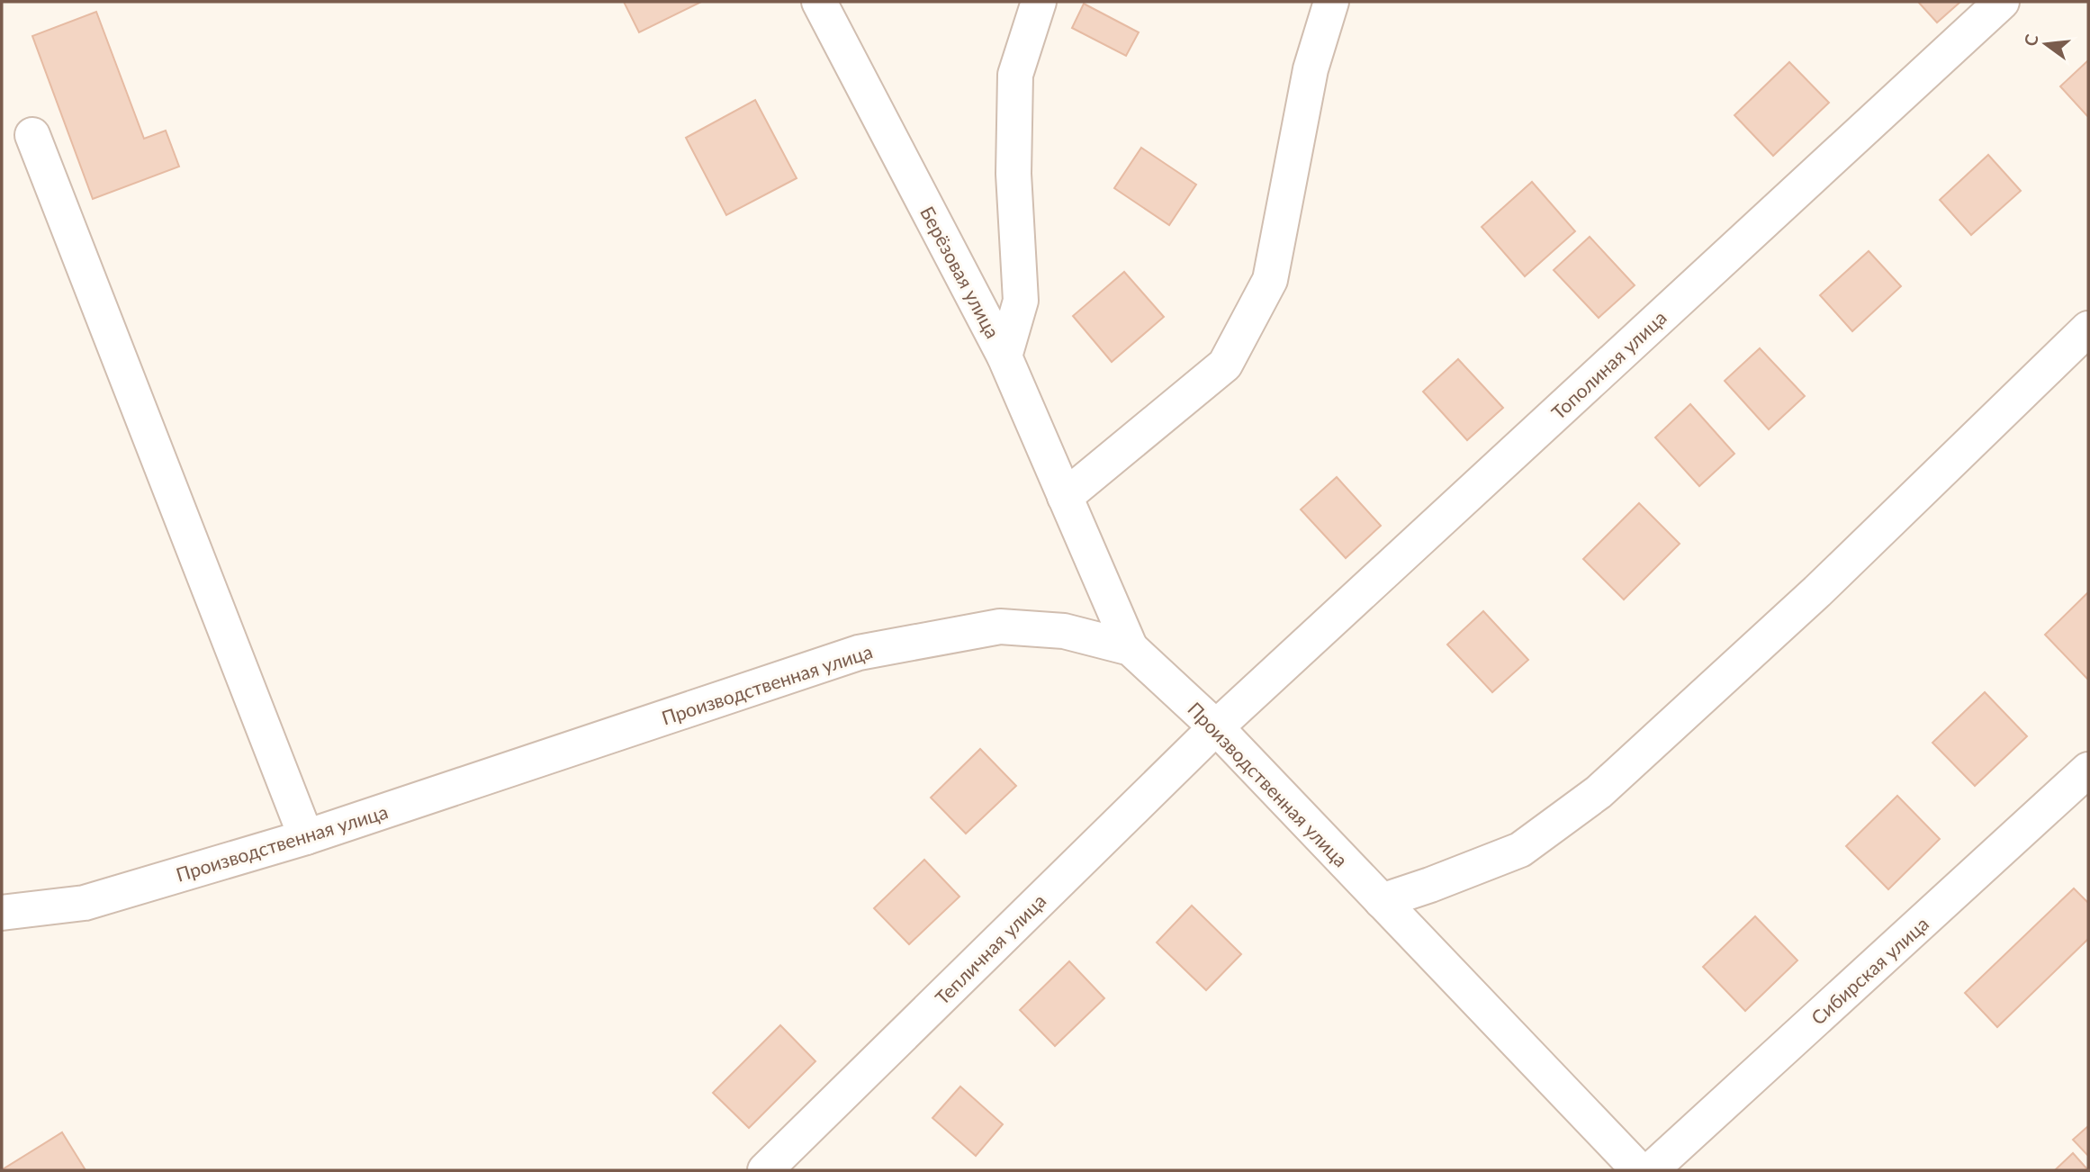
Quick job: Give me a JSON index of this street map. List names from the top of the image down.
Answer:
{
  "streets": {
    "street": [
      "Берёзовая улица",
      "Тополиная улица",
      "Производственная улица",
      "Тепличная улица",
      "Сибирская улица"
    ]
  },
  "crossings": [
    ["Тополиная улица", "Производственная улица"],
    ["Тополиная улица", "Тепличная улица"],
    ["Производственная улица", "Тепличная улица"]
  ],
  "north": "left"
}
